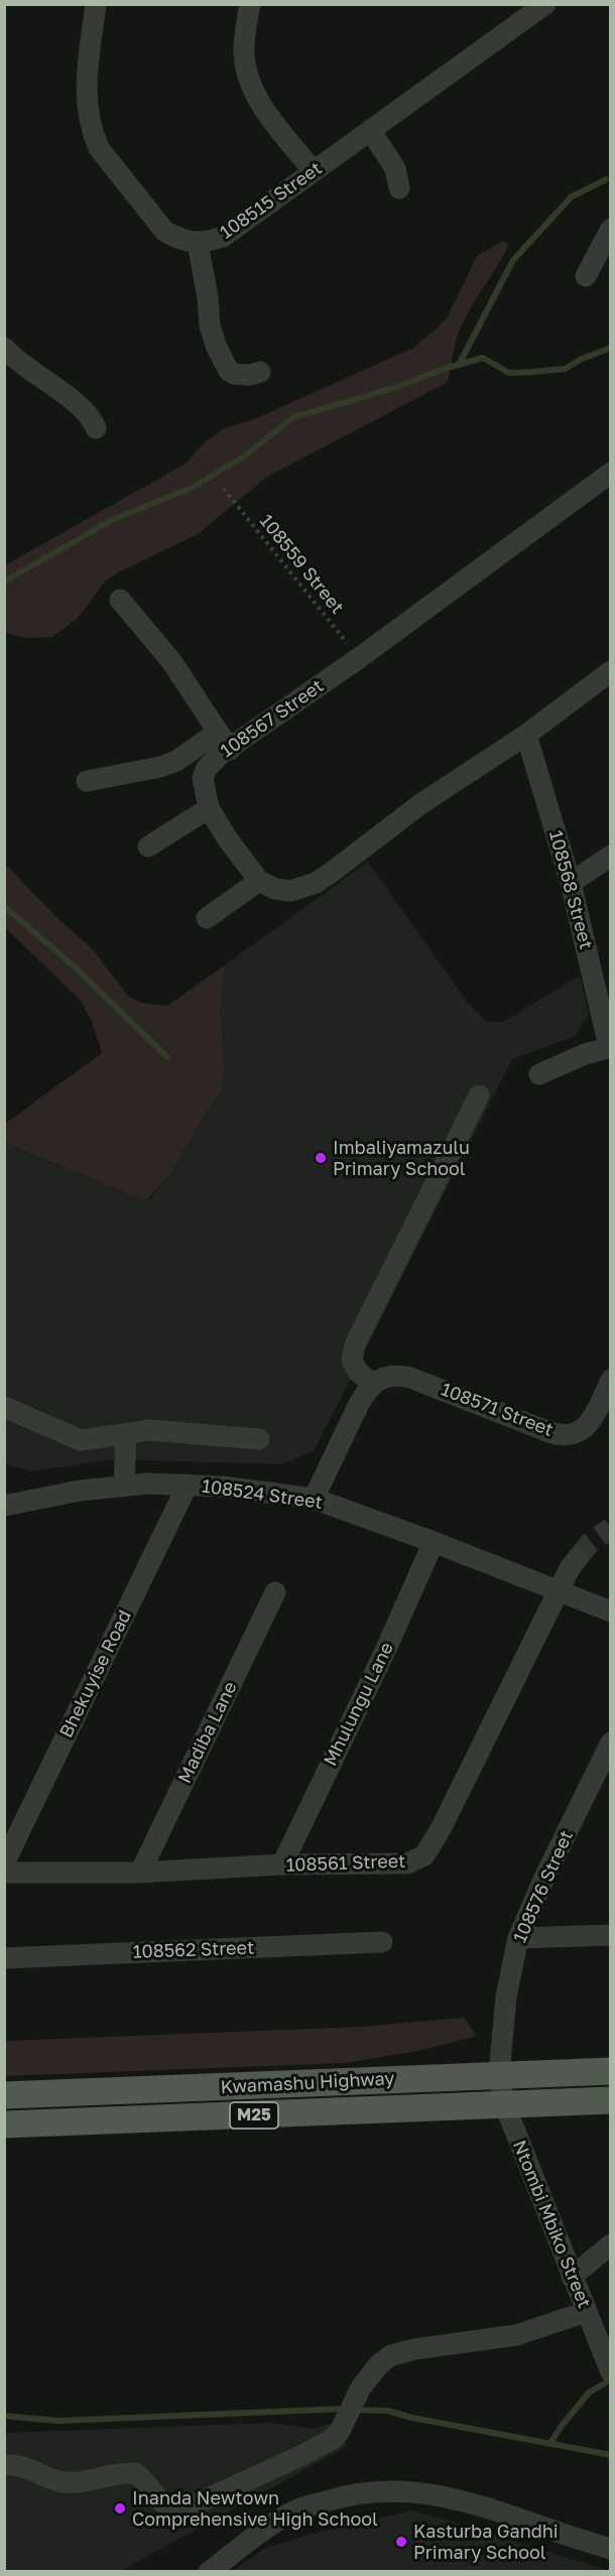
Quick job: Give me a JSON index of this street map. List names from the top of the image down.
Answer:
{
  "streets": {
    "main road": ["Kwamashu Highway", "M25"],
    "street": [
      "108515 Street",
      "108567 Street",
      "108568 Street",
      "108571 Street",
      "108524 Street",
      "Bhekuyise Road",
      "Mhulungu Lane",
      "Madiba Lane",
      "108561 Street",
      "108576 Street",
      "108562 Street",
      "Ntombi Mbiko Street"
    ],
    "path": ["108559 Street"]
  },
  "crossings": [
    ["108559 Street", "108567 Street"],
    ["108524 Street", "Bhekuyise Road"],
    ["108524 Street", "Mhulungu Lane"],
    ["108524 Street", "108561 Street"],
    ["Mhulungu Lane", "108561 Street"],
    ["Madiba Lane", "108561 Street"],
    ["108576 Street", "Kwamashu Highway"],
    ["108576 Street", "Ntombi Mbiko Street"],
    ["Kwamashu Highway", "Ntombi Mbiko Street"]
  ],
  "places": ["Imbaliyamazulu Primary School", "Inanda Newtown Comprehensive High School", "Kasturba Gandhi Primary School"]
}
